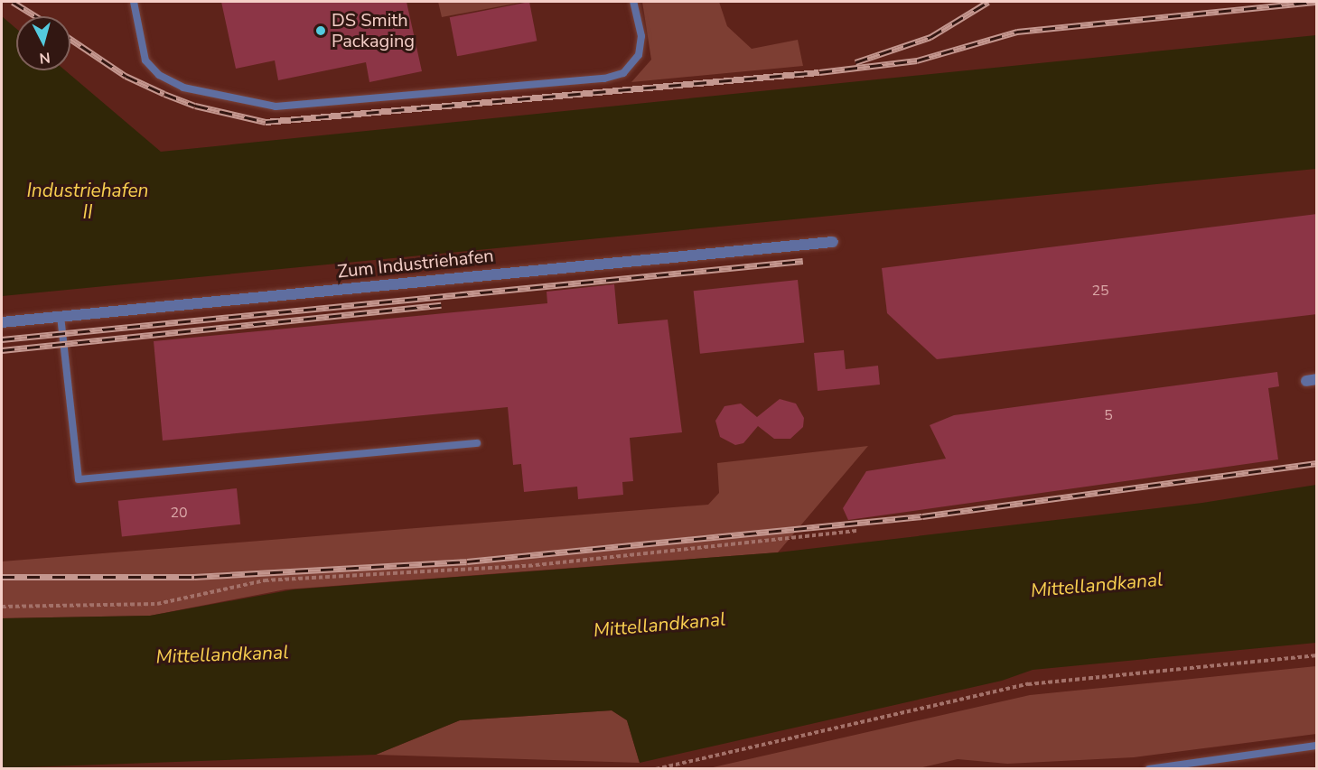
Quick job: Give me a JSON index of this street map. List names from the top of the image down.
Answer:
{
  "streets": {
    "street": ["Zum Industriehafen"]
  },
  "water": ["Industriehafen II", "Mittellandkanal"],
  "places": ["DS Smith Packaging"],
  "house_numbers": ["25", "5", "20"],
  "north": "bottom"
}
